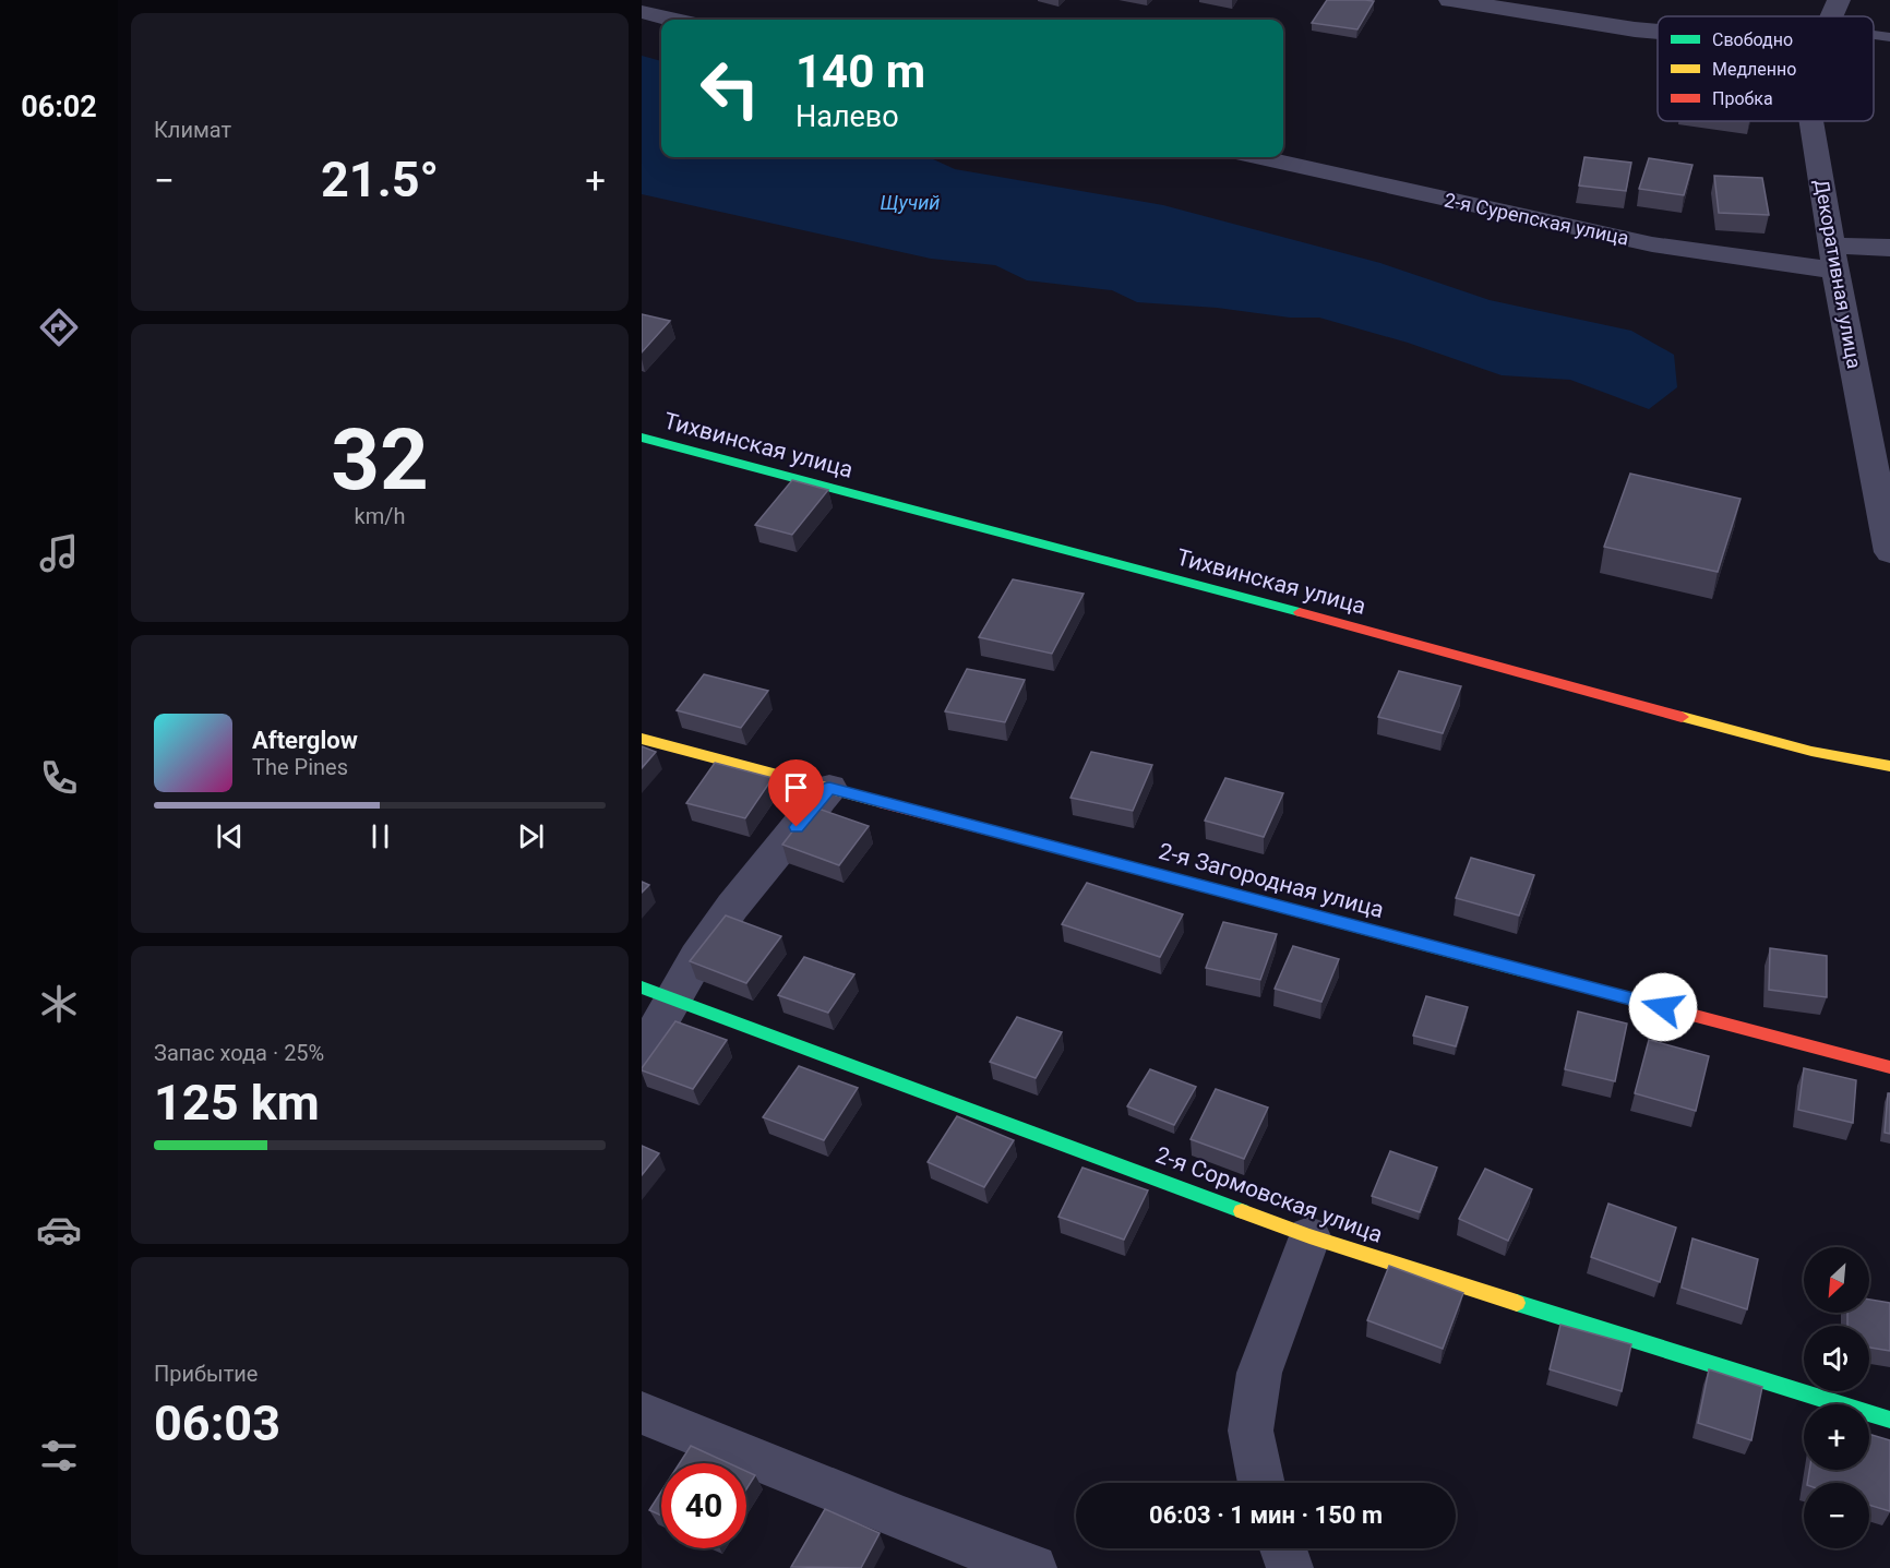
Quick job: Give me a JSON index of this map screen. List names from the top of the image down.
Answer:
{
  "streets": {
    "street": [
      "2-я Сурепская улица",
      "Декоративная улица",
      "Тихвинская улица",
      "2-я Загородная улица",
      "2-я Сормовская улица"
    ]
  },
  "crossings": [
    ["2-я Сурепская улица", "Декоративная улица"]
  ],
  "water": ["Щучий"],
  "legend": ["Свободно", "Медленно", "Пробка"],
  "north": "bottom left",
  "page": {
    "tabs": "06:02",
    "tile": [
      "Климат",
      ["32", "km/h"],
      ["Запас хода · 25%", "125 km"],
      ["Прибытие", "06:03"]
    ],
    "turn": ["140 m", "Налево"],
    "heat": ["−", "21.5°", "+"],
    "song": ["Afterglow", "The Pines"],
    "map_buttons": ["+", "−"],
    "limit": "40",
    "trip": "06:03 · 1 мин · 150 m"
  }
}
